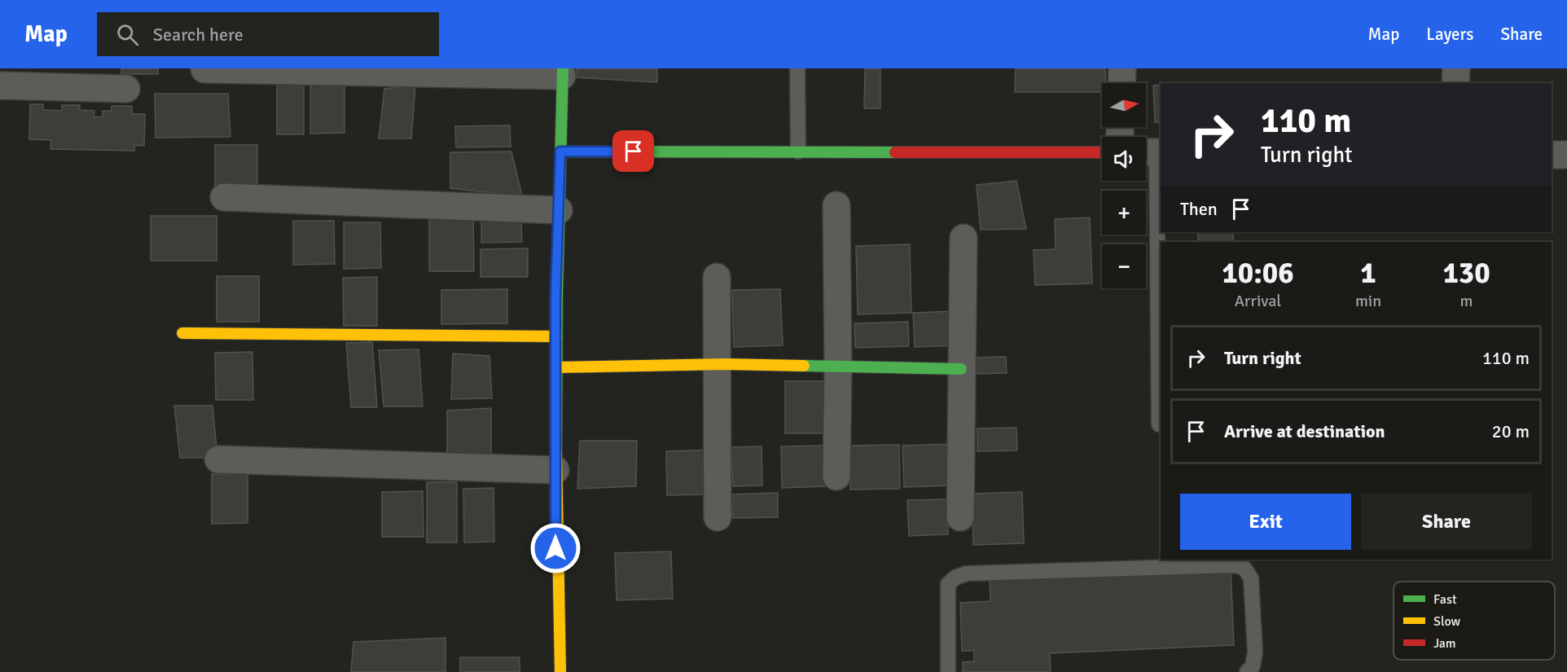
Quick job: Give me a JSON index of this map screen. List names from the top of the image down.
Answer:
{
  "legend": ["Fast", "Slow", "Jam"],
  "north": "right",
  "page": {
    "header": "Map",
    "search": "Search here",
    "nav": ["Map", "Layers", "Share"],
    "map_buttons": ["+", "−"],
    "turn": ["110 m", "Turn right"],
    "then": "Then",
    "eta": [
      "10:06",
      "Arrival",
      "1",
      "min",
      "130",
      "m"
    ],
    "list": [
      {
        "name": "Turn right",
        "value": "110 m"
      },
      {
        "name": "Arrive at destination",
        "value": "20 m"
      }
    ],
    "buttons": ["Exit", "Share"]
  }
}
